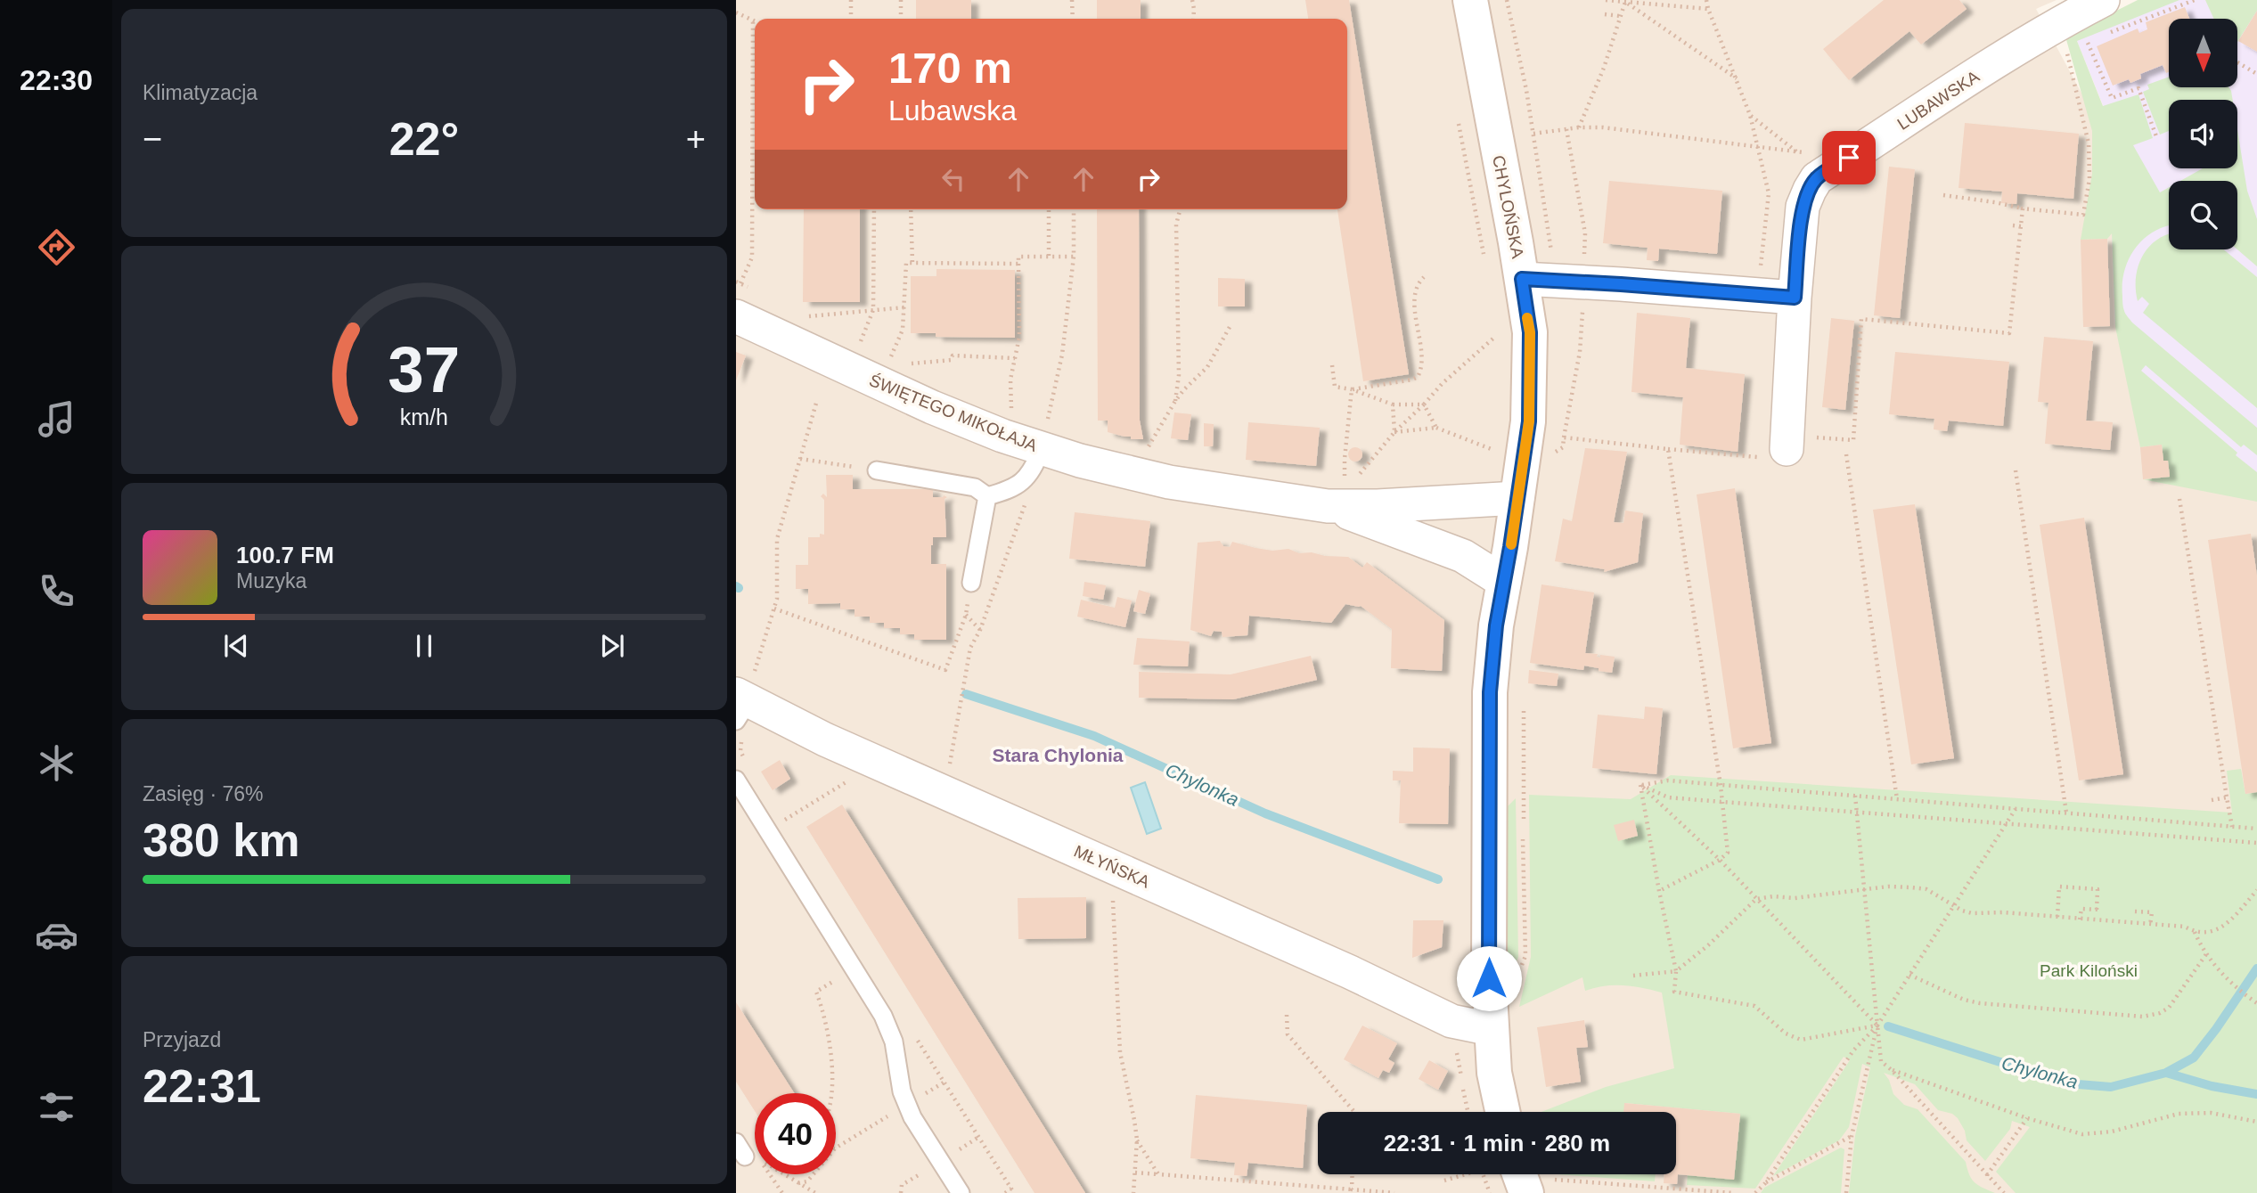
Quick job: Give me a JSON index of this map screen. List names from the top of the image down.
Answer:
{
  "streets": {
    "street": [
      "LUBAWSKA",
      "CHYLOŃSKA",
      "ŚWIĘTEGO MIKOŁAJA",
      "MŁYŃSKA"
    ]
  },
  "crossings": [
    ["CHYLOŃSKA", "ŚWIĘTEGO MIKOŁAJA"],
    ["CHYLOŃSKA", "MŁYŃSKA"]
  ],
  "districts": ["Stara Chylonia"],
  "water": ["Chylonka"],
  "parks": ["Park Kiloński"],
  "north": "bottom",
  "page": {
    "tabs": "22:30",
    "tile": [
      "Klimatyzacja",
      ["Zasięg · 76%", "380 km"],
      ["Przyjazd", "22:31"]
    ],
    "turn": ["170 m", "Lubawska"],
    "heat": ["−", "22°", "+"],
    "song": ["100.7 FM", "Muzyka"],
    "limit": "40",
    "trip": "22:31 · 1 min · 280 m",
    "gauge": ["37", "km/h"]
  }
}
